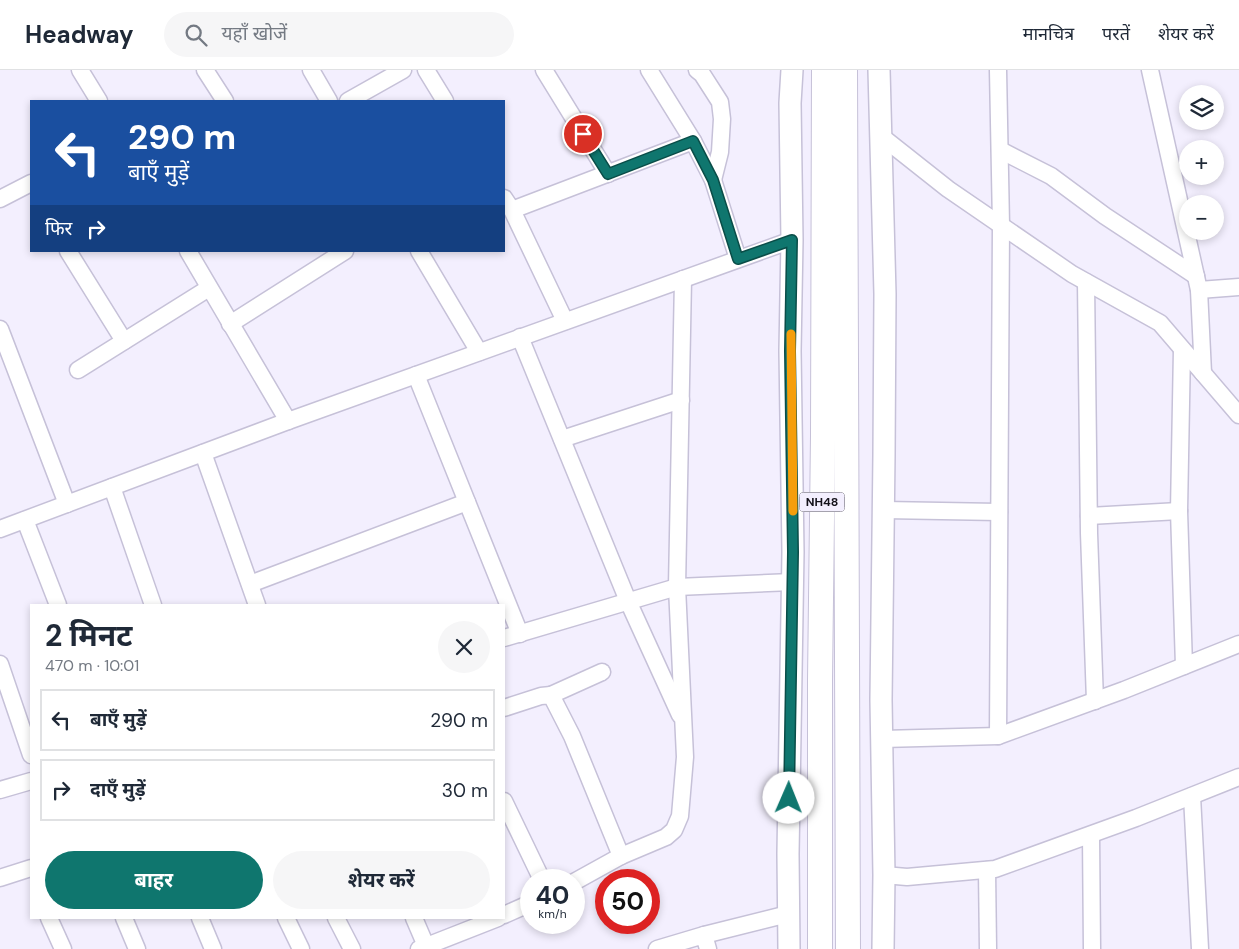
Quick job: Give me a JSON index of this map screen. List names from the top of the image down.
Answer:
{
  "streets": {
    "highway": ["NH48"]
  },
  "page": {
    "header": "Headway",
    "search": "यहाँ खोजें",
    "nav": ["मानचित्र", "परतें", "शेयर करें"],
    "map_buttons": ["+", "−"],
    "turn": ["290 m", "बाएँ मुड़ें"],
    "then": "फिर",
    "heading": ["2 मिनट", "470 m · 10:01"],
    "list": [
      {
        "name": "बाएँ मुड़ें",
        "value": "290 m"
      },
      {
        "name": "दाएँ मुड़ें",
        "value": "30 m"
      }
    ],
    "buttons": ["बाहर", "शेयर करें"],
    "speed": "40 km/h",
    "limit": "50"
  }
}
